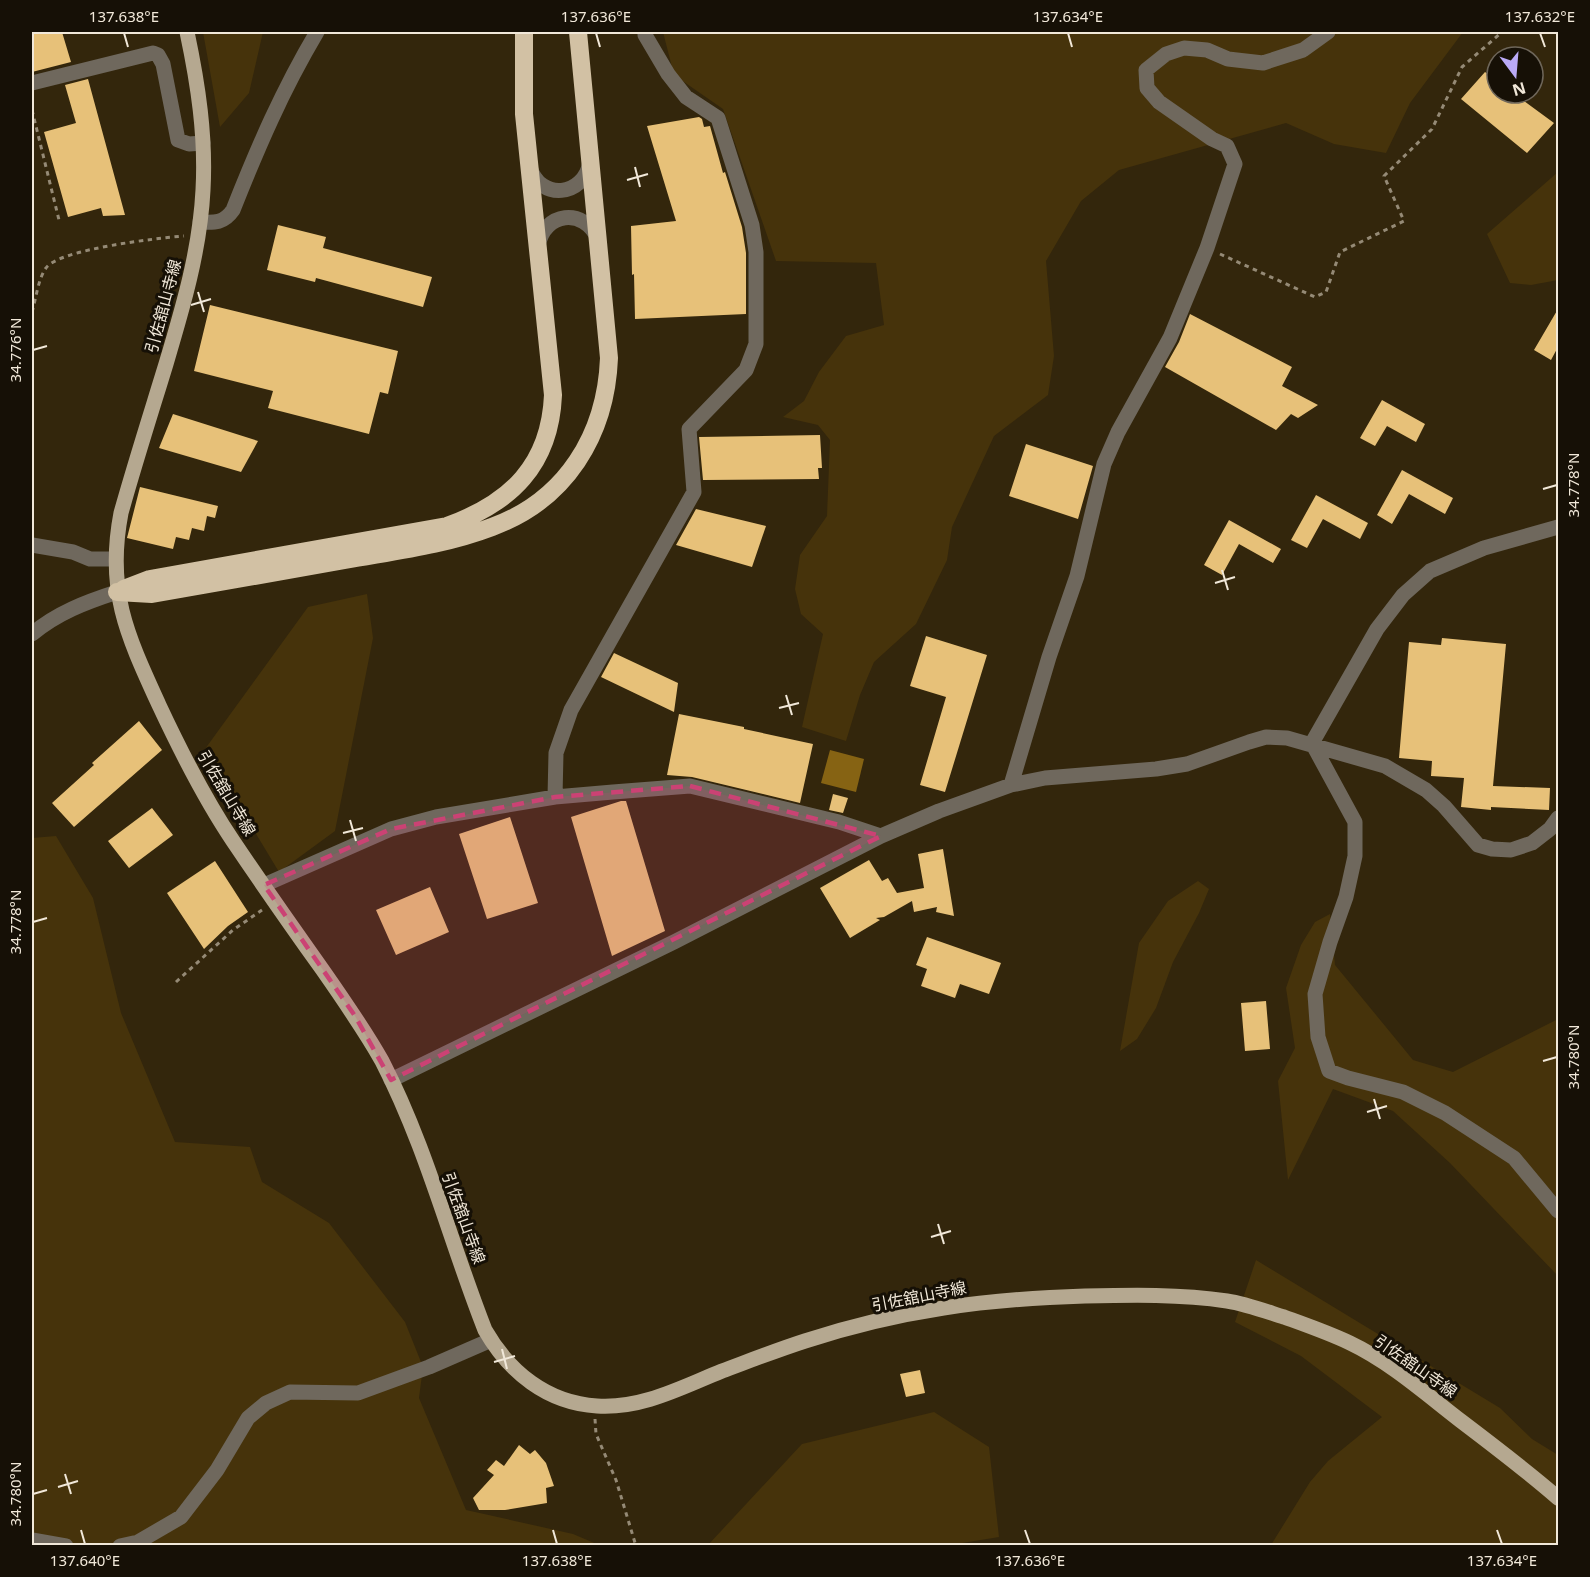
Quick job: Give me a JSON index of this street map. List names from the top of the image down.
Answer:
{
  "streets": {
    "main road": ["引佐舘山寺線"]
  },
  "north": "bottom",
  "coordinates": [
    "137.638°E",
    "137.636°E",
    "137.634°E",
    "137.632°E",
    "34.776°N",
    "34.778°N",
    "34.780°N",
    "137.640°E"
  ]
}
